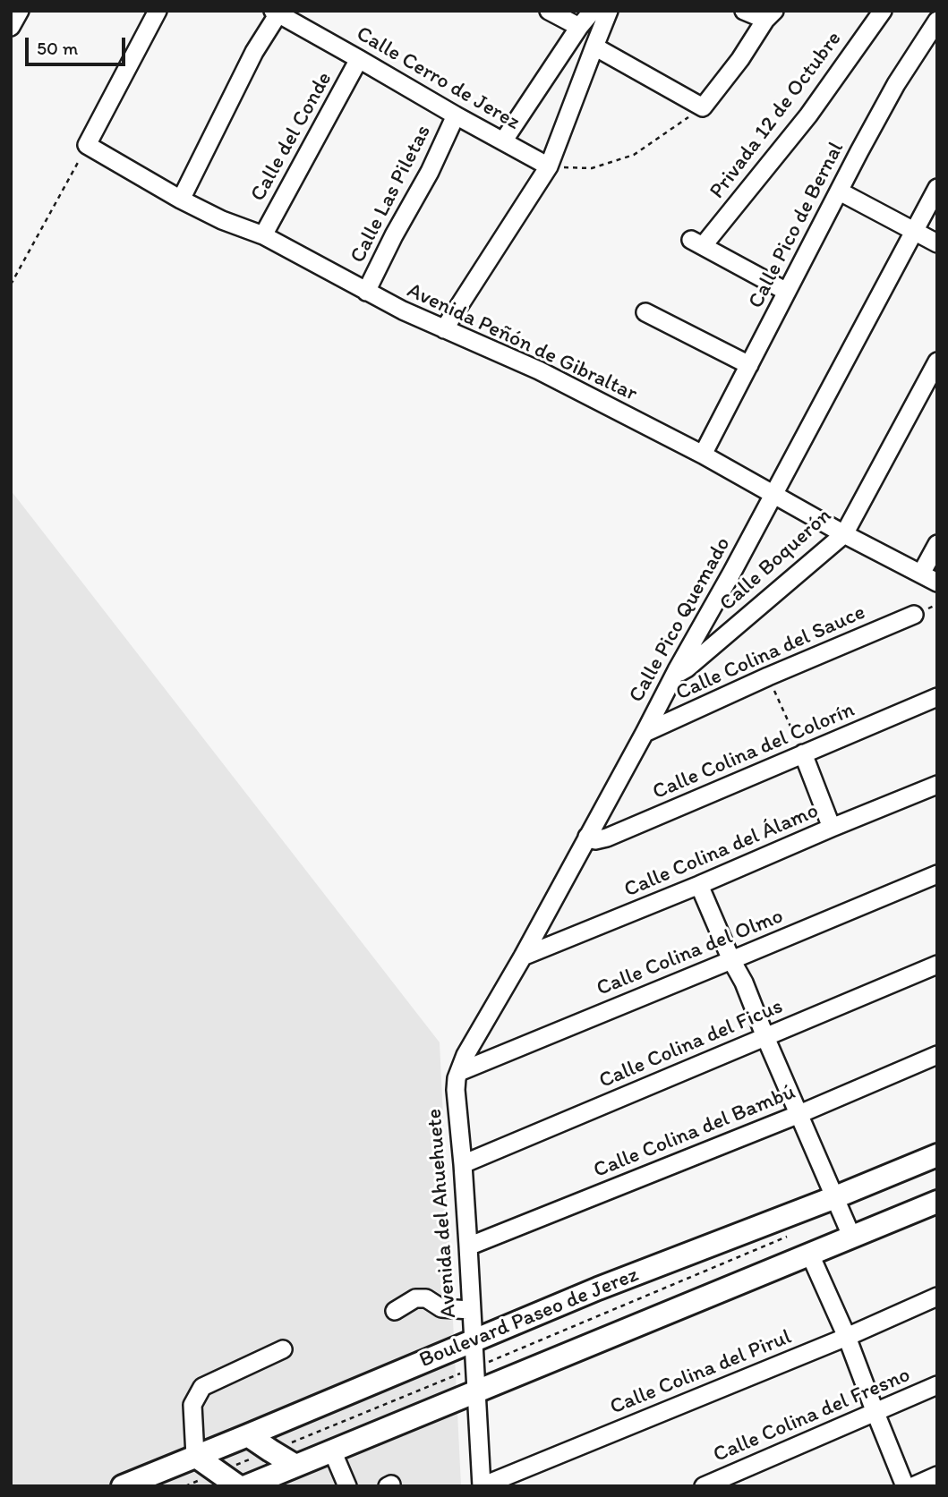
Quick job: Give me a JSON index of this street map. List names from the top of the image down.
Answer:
{
  "streets": {
    "main road": ["Boulevard Paseo de Jerez"],
    "street": [
      "Calle Cerro de Jerez",
      "Privada 12 de Octubre",
      "Calle del Conde",
      "Calle Las Piletas",
      "Calle Pico de Bernal",
      "Avenida Peñón de Gibraltar",
      "Calle Boquerón",
      "Calle Pico Quemado",
      "Calle Colina del Sauce",
      "Calle Colina del Colorín",
      "Calle Colina del Álamo",
      "Calle Colina del Olmo",
      "Calle Colina del Ficus",
      "Calle Colina del Bambú",
      "Avenida del Ahuehuete",
      "Calle Colina del Pirul",
      "Calle Colina del Fresno"
    ]
  },
  "crossings": [
    ["Calle Cerro de Jerez", "Calle del Conde"],
    ["Calle Cerro de Jerez", "Calle Las Piletas"],
    ["Privada 12 de Octubre", "Calle Pico de Bernal"],
    ["Calle del Conde", "Avenida Peñón de Gibraltar"],
    ["Calle Las Piletas", "Avenida Peñón de Gibraltar"],
    ["Calle Pico de Bernal", "Avenida Peñón de Gibraltar"],
    ["Avenida Peñón de Gibraltar", "Calle Boquerón"],
    ["Avenida Peñón de Gibraltar", "Calle Pico Quemado"],
    ["Calle Boquerón", "Calle Pico Quemado"],
    ["Calle Pico Quemado", "Calle Colina del Sauce"],
    ["Calle Pico Quemado", "Calle Colina del Colorín"],
    ["Calle Pico Quemado", "Calle Colina del Álamo"],
    ["Calle Pico Quemado", "Calle Colina del Olmo"],
    ["Calle Pico Quemado", "Avenida del Ahuehuete"],
    ["Calle Colina del Olmo", "Avenida del Ahuehuete"],
    ["Calle Colina del Ficus", "Avenida del Ahuehuete"],
    ["Calle Colina del Bambú", "Avenida del Ahuehuete"],
    ["Avenida del Ahuehuete", "Boulevard Paseo de Jerez"],
    ["Avenida del Ahuehuete", "Calle Colina del Pirul"]
  ],
  "scale_bar": "50 m"
}
